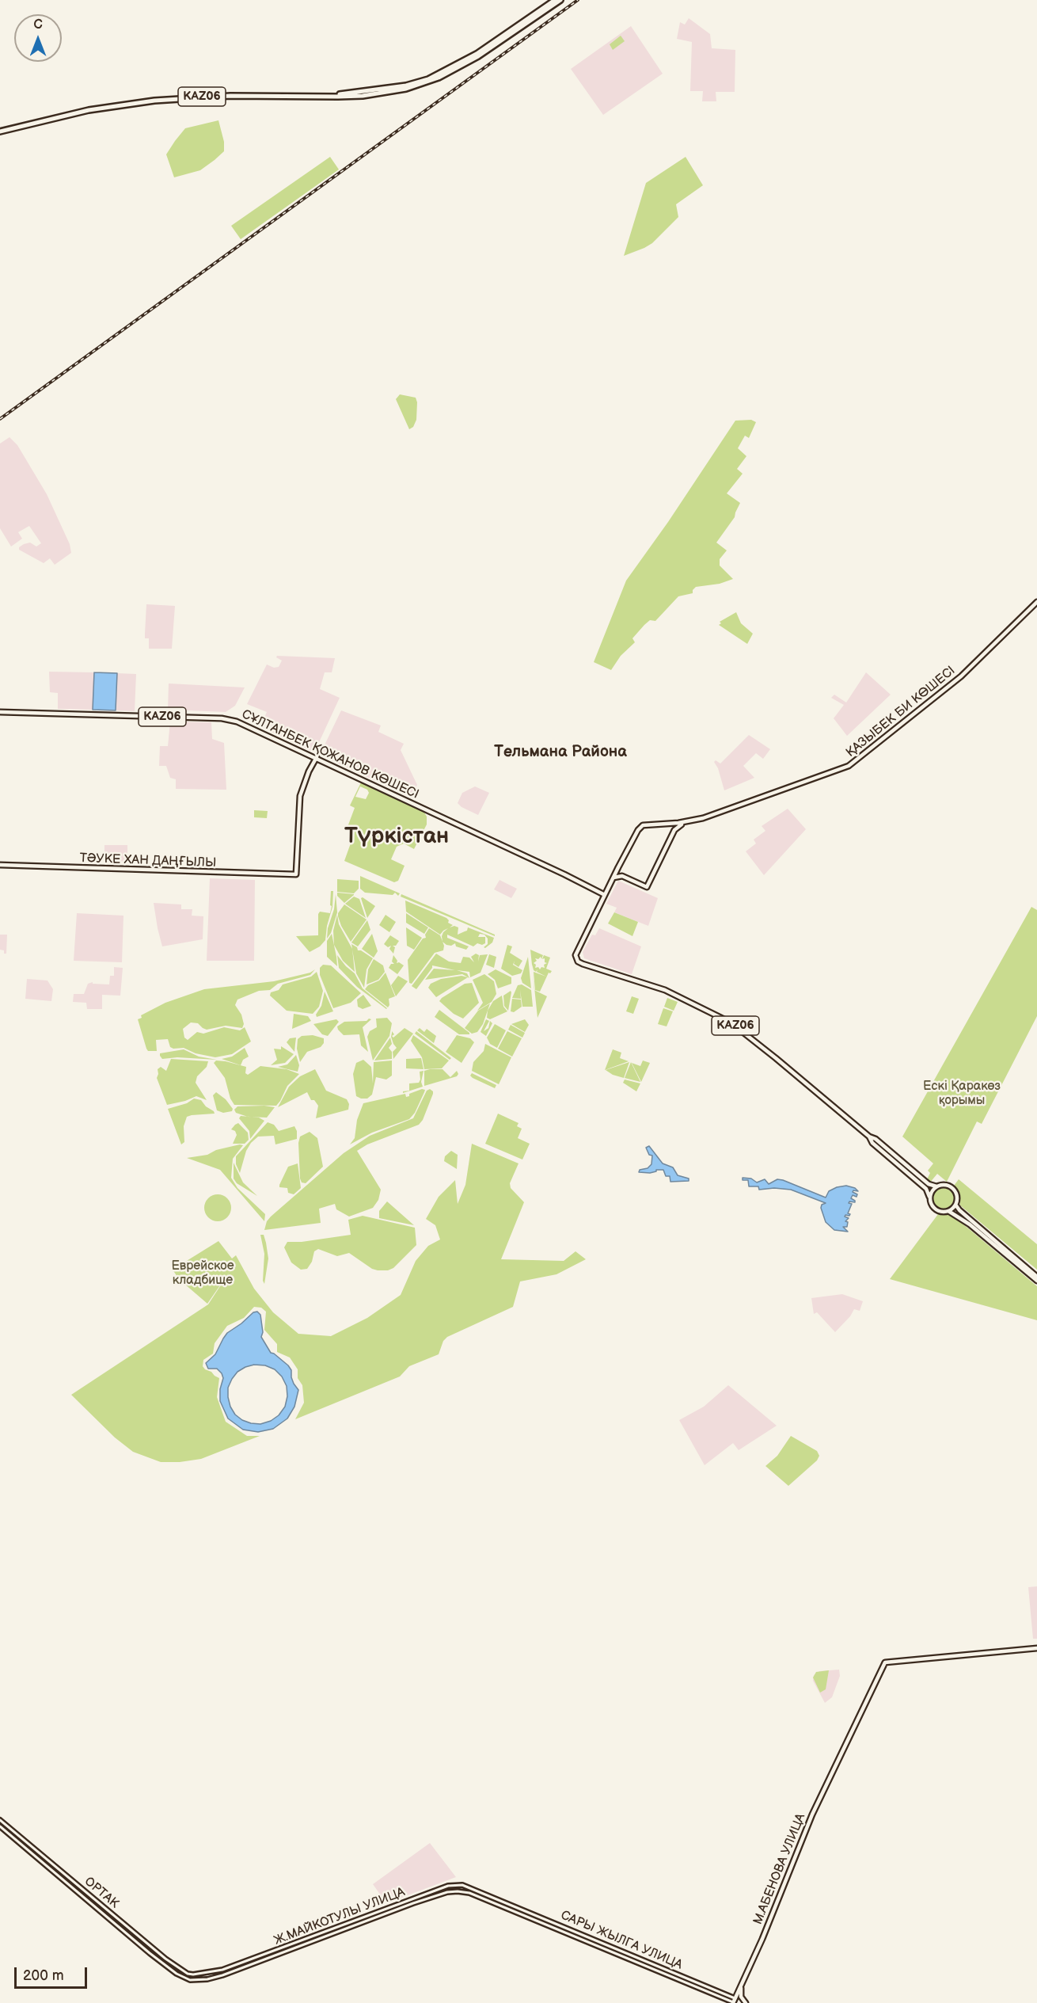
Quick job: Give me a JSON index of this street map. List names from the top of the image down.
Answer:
{
  "streets": {
    "highway": ["KАZ06"],
    "main road": [
      "ҚАЗЫБЕК БИ КӨШЕСІ",
      "СҰЛТАНБЕК ҚОЖАНОВ КӨШЕСІ",
      "ТӘУКЕ ХАН ДАҢҒЫЛЫ",
      "М.АБЕНОВА УЛИЦА",
      "САРЫ ЖЫЛГА УЛИЦА"
    ],
    "street": ["ОРТАК", "Ж.МАЙКОТУЛЫ УЛИЦА"]
  },
  "crossings": [
    ["KАZ06", "СҰЛТАНБЕК ҚОЖАНОВ КӨШЕСІ"],
    ["СҰЛТАНБЕК ҚОЖАНОВ КӨШЕСІ", "ТӘУКЕ ХАН ДАҢҒЫЛЫ"],
    ["М.АБЕНОВА УЛИЦА", "САРЫ ЖЫЛГА УЛИЦА"],
    ["ОРТАК", "Ж.МАЙКОТУЛЫ УЛИЦА"],
    ["Ж.МАЙКОТУЛЫ УЛИЦА", "САРЫ ЖЫЛГА УЛИЦА"]
  ],
  "districts": ["Тельмана Района", "Түркістан"],
  "parks": ["Ескі Қаракөз қорымы", "Еврейское кладбище"],
  "scale_bar": "200 m",
  "north": "top"
}
